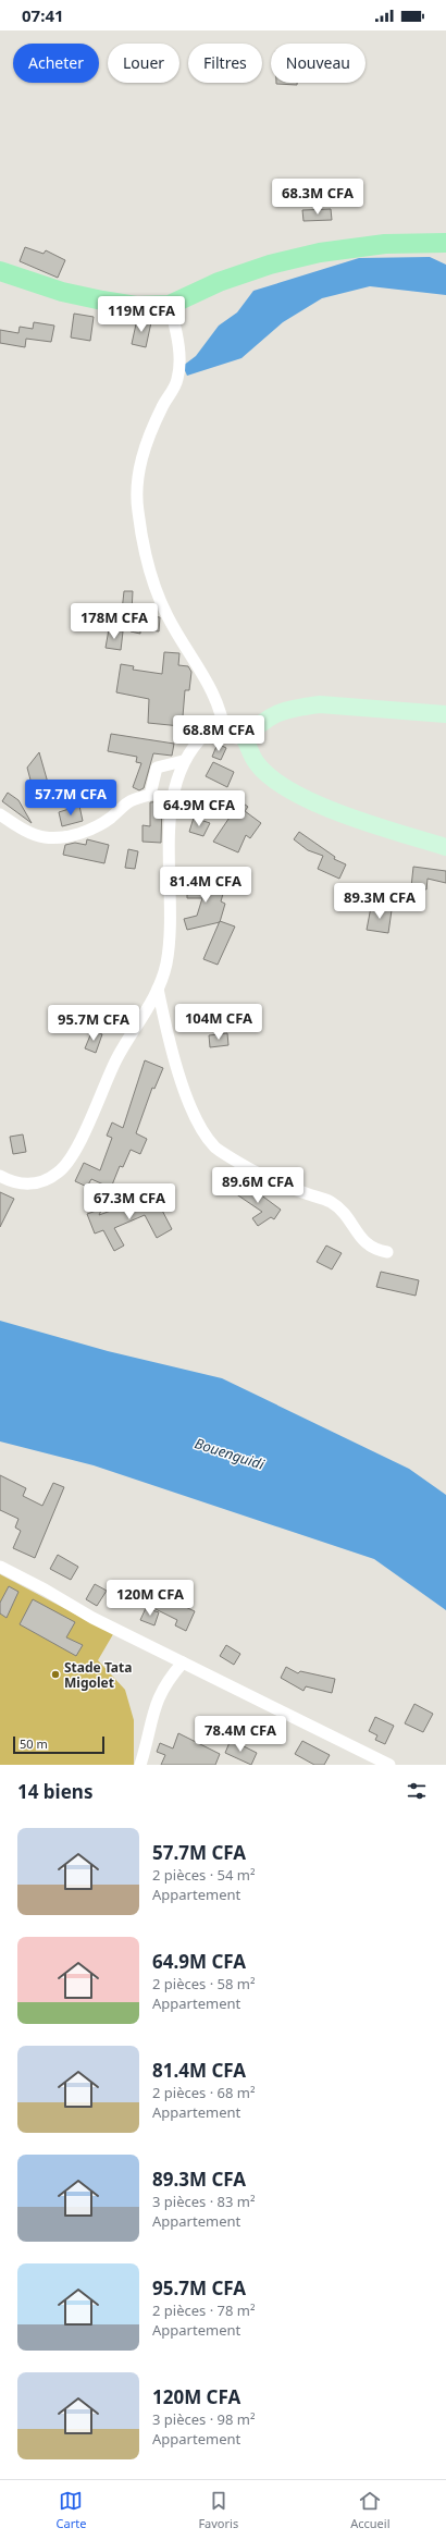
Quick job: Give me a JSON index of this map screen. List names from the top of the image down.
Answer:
{
  "water": ["Bouenguidi"],
  "places": ["Stade Tata Migolet"],
  "scale_bar": "50 m",
  "page": {
    "status": "07:41",
    "chip": [
      "Acheter",
      "Louer",
      "Filtres",
      "Nouveau"
    ],
    "price": [
      "68.3M CFA",
      "119M CFA",
      "178M CFA",
      "68.8M CFA",
      "57.7M CFA",
      "64.9M CFA",
      "81.4M CFA",
      "89.3M CFA",
      "104M CFA",
      "95.7M CFA",
      "89.6M CFA",
      "67.3M CFA",
      "120M CFA",
      "78.4M CFA"
    ],
    "scale": "50 m",
    "heading": "14 biens",
    "list": [
      {
        "name": "57.7M CFA",
        "note": "2 pièces · 54 m² · Appartement"
      },
      {
        "name": "64.9M CFA",
        "note": "2 pièces · 58 m² · Appartement"
      },
      {
        "name": "81.4M CFA",
        "note": "2 pièces · 68 m² · Appartement"
      },
      {
        "name": "89.3M CFA",
        "note": "3 pièces · 83 m² · Appartement"
      },
      {
        "name": "95.7M CFA",
        "note": "2 pièces · 78 m² · Appartement"
      },
      {
        "name": "120M CFA",
        "note": "3 pièces · 98 m² · Appartement"
      }
    ],
    "tabs": ["Carte", "Favoris", "Accueil"]
  }
}
